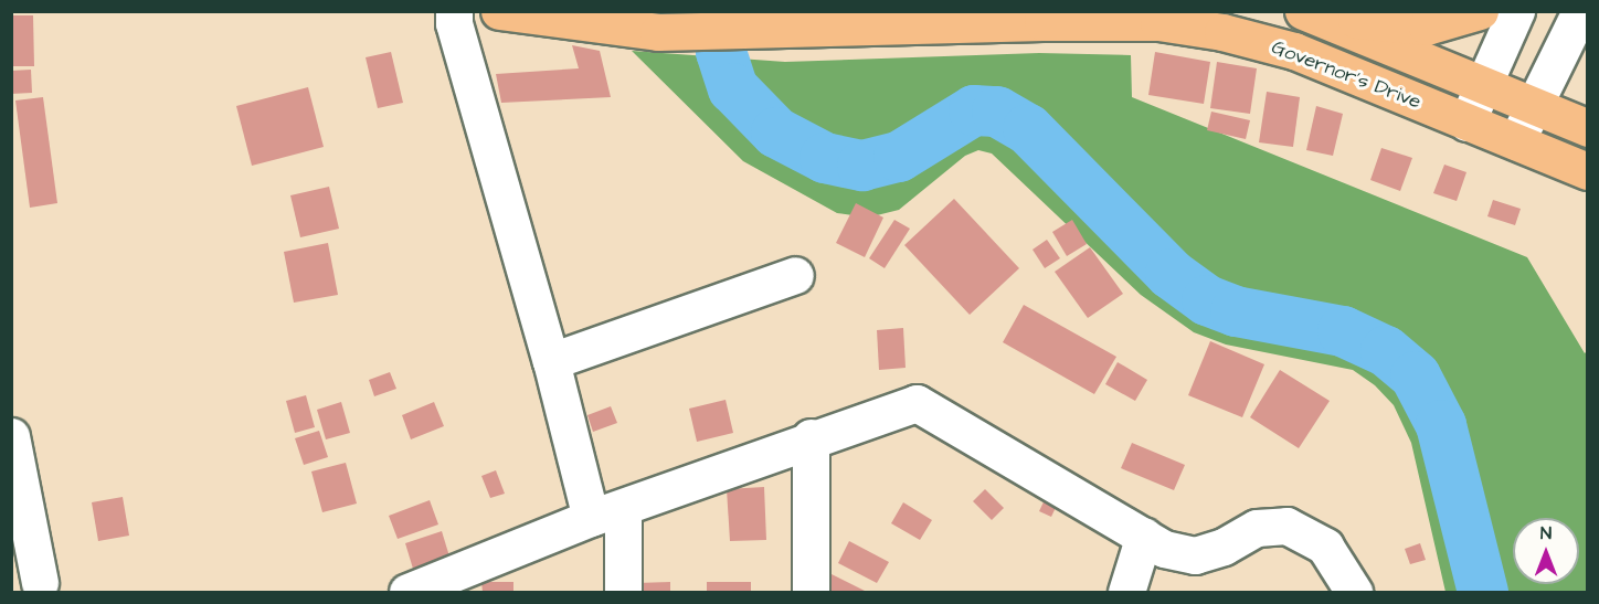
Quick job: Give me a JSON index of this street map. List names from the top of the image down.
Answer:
{
  "streets": {
    "highway": ["Governor's Drive"]
  },
  "north": "top"
}
